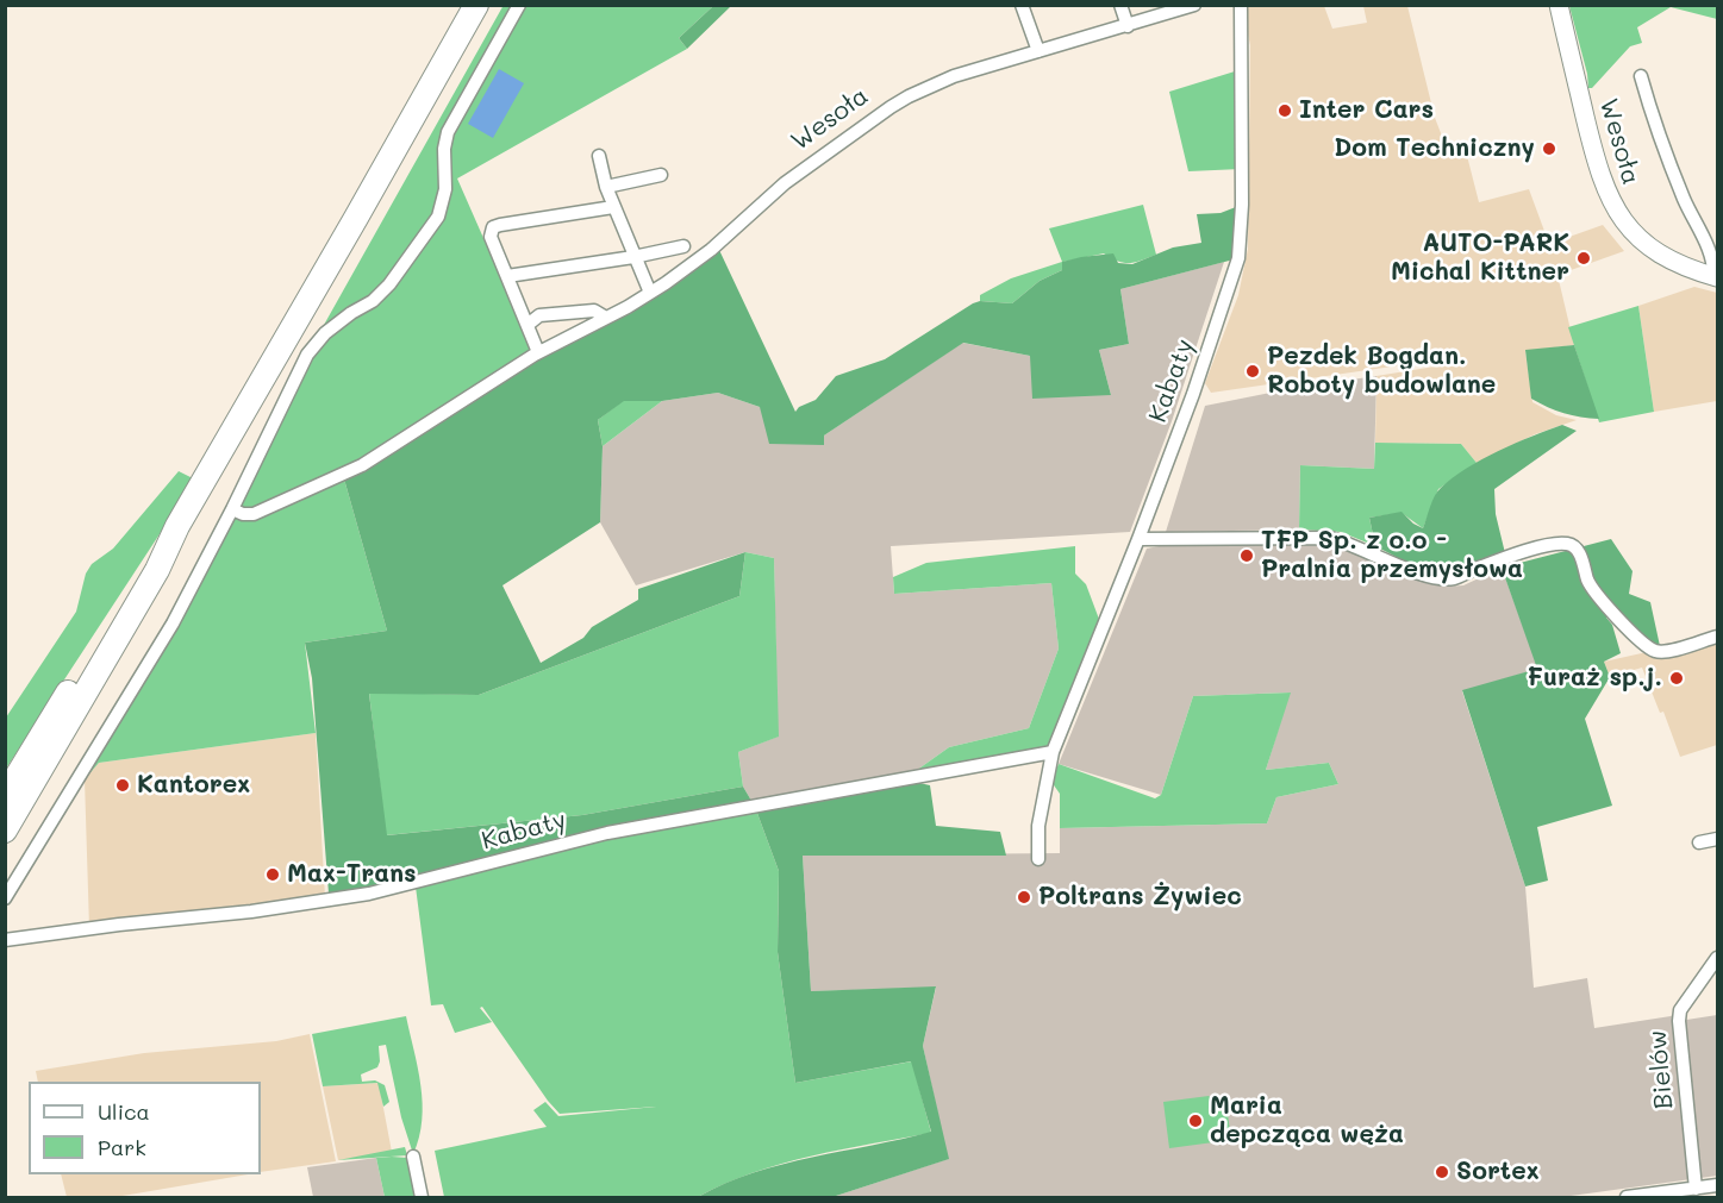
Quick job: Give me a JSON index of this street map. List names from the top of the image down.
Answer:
{
  "streets": {
    "street": ["Wesoła", "Kabaty", "Bielów"]
  },
  "places": [
    "Inter Cars",
    "Dom Techniczny",
    "AUTO-PARK Michal Kittner",
    "Pezdek Bogdan. Roboty budowlane",
    "TFP Sp. z o.o - Pralnia przemysłowa",
    "Furaż sp.j.",
    "Kantorex",
    "Max-Trans",
    "Poltrans Żywiec",
    "Maria depcząca węża",
    "Sortex"
  ],
  "legend": ["Ulica", "Park"]
}
